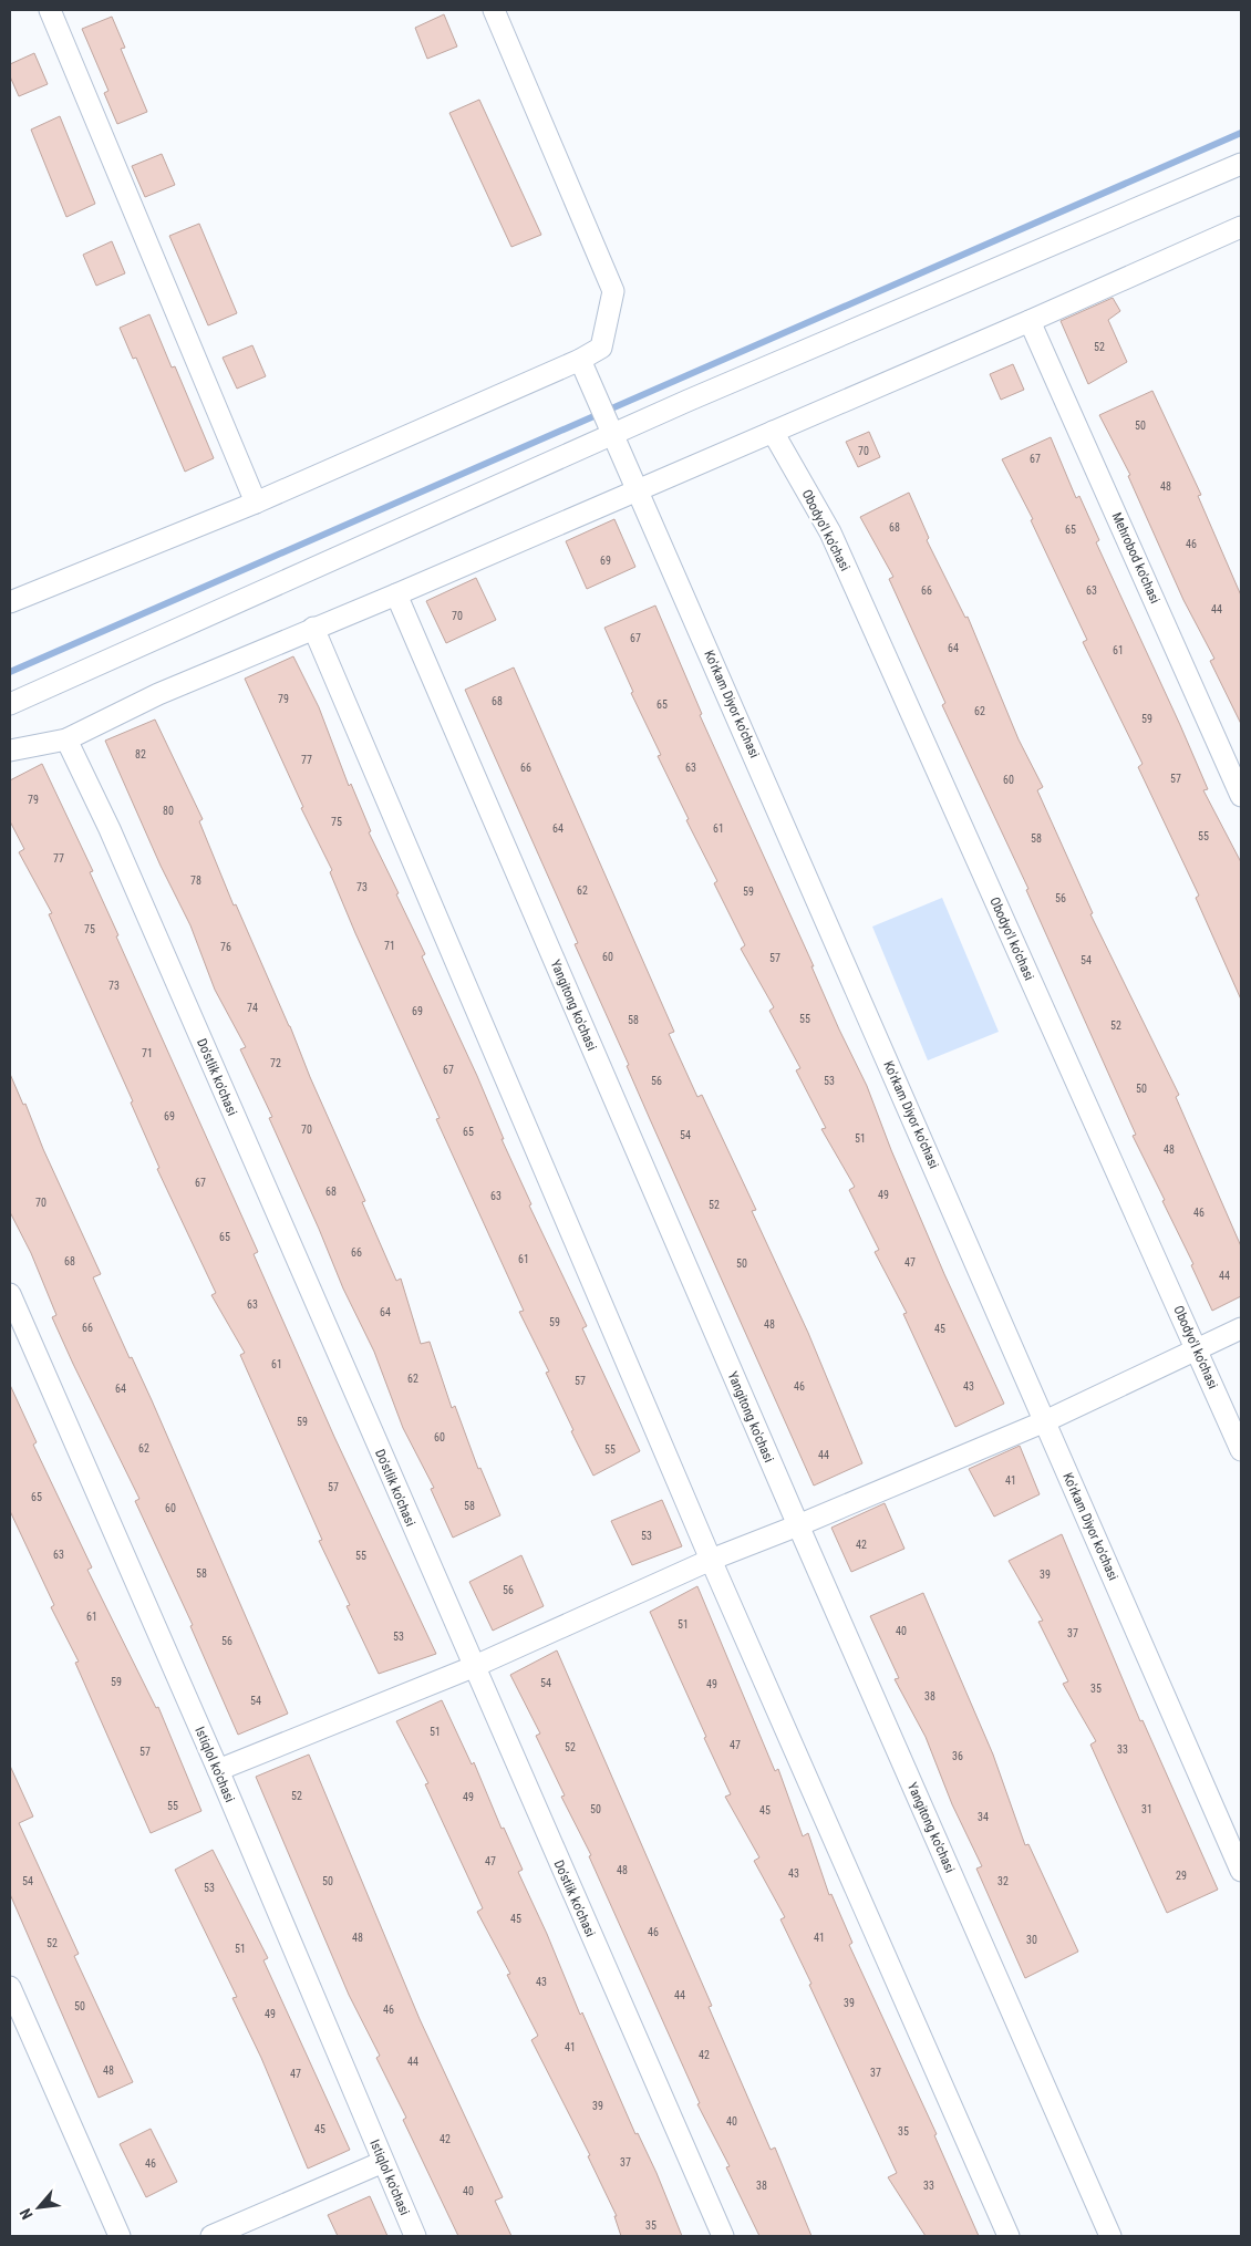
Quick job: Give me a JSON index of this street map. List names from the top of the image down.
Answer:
{
  "streets": {
    "street": [
      "Obodyo'l ko'chasi",
      "Mehrobod ko'chasi",
      "Ko'rkam Diyor ko'chasi",
      "Yangitong ko'chasi",
      "Do'stlik ko'chasi",
      "Istiqlol ko'chasi"
    ]
  },
  "house_numbers": [
    "52",
    "50",
    "70",
    "67",
    "48",
    "68",
    "65",
    "46",
    "69",
    "66",
    "63",
    "44",
    "70",
    "67",
    "64",
    "61",
    "79",
    "68",
    "65",
    "62",
    "59",
    "82",
    "77",
    "66",
    "63",
    "57",
    "60",
    "79",
    "80",
    "75",
    "64",
    "61",
    "55",
    "58",
    "77",
    "78",
    "73",
    "62",
    "59",
    "56",
    "75",
    "71",
    "76",
    "60",
    "57",
    "54",
    "73",
    "74",
    "69",
    "55",
    "58",
    "52",
    "71",
    "72",
    "67",
    "56",
    "53",
    "50",
    "69",
    "70",
    "65",
    "54",
    "51",
    "48",
    "67",
    "68",
    "49",
    "63",
    "70",
    "52",
    "46",
    "65",
    "66",
    "61",
    "68",
    "47",
    "50",
    "44",
    "63",
    "64",
    "59",
    "48",
    "66",
    "45",
    "61",
    "62",
    "57",
    "46",
    "43",
    "64",
    "59",
    "60",
    "62",
    "55",
    "44",
    "41",
    "57",
    "65",
    "58",
    "60",
    "53",
    "42",
    "63",
    "55",
    "58",
    "39",
    "56",
    "61",
    "51",
    "40",
    "37",
    "53",
    "56",
    "59",
    "54",
    "49",
    "35",
    "38",
    "54",
    "51",
    "47",
    "52",
    "33",
    "57",
    "36",
    "52",
    "49",
    "55",
    "50",
    "31",
    "45",
    "34",
    "47",
    "48",
    "43",
    "29",
    "54",
    "50",
    "32",
    "53",
    "45",
    "46",
    "48",
    "41",
    "30",
    "52",
    "51",
    "43",
    "44",
    "39",
    "50",
    "46",
    "49",
    "41",
    "42",
    "44",
    "48",
    "37",
    "47",
    "39",
    "40",
    "45",
    "35",
    "42",
    "37",
    "46",
    "38",
    "33",
    "40",
    "35"
  ],
  "north": "bottom left"
}
